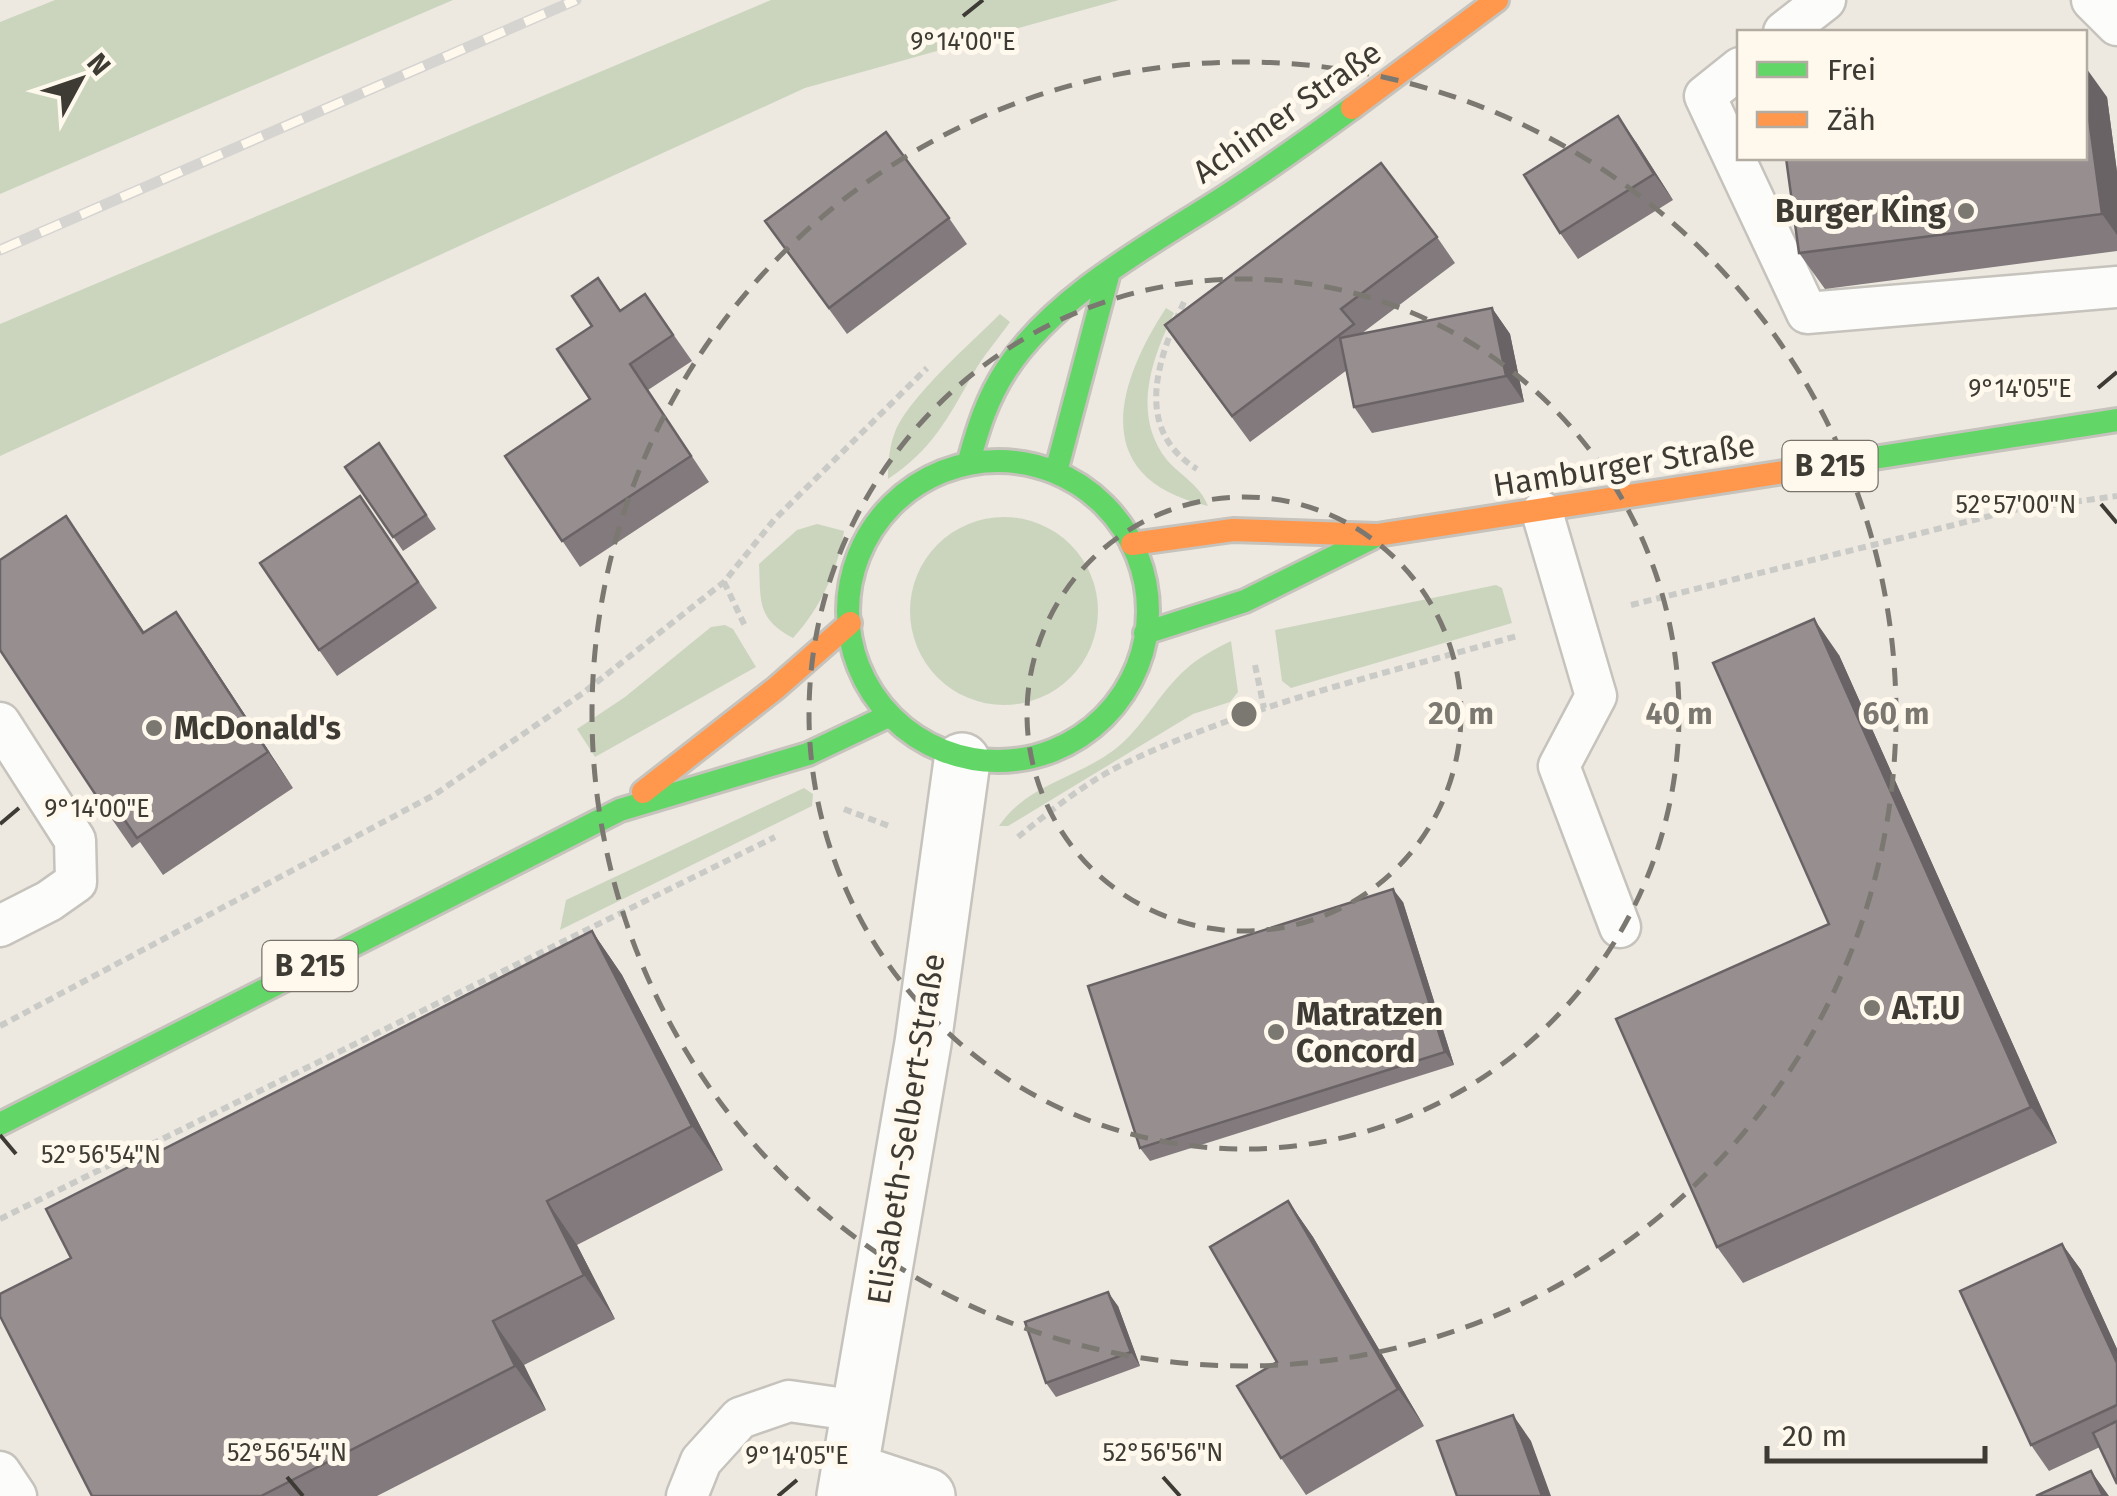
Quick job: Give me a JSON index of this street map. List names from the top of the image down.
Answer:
{
  "streets": {
    "main road": ["Achimer Straße", "Hamburger Straße", "B 215"],
    "street": ["Elisabeth-Selbert-Straße"]
  },
  "crossings": [
    ["Achimer Straße", "Hamburger Straße"],
    ["Achimer Straße", "B 215"],
    ["Achimer Straße", "Elisabeth-Selbert-Straße"],
    ["Hamburger Straße", "B 215"],
    ["Hamburger Straße", "Elisabeth-Selbert-Straße"],
    ["B 215", "Elisabeth-Selbert-Straße"]
  ],
  "places": [
    "Burger King",
    "McDonald's",
    "A.T.U",
    "Matratzen Concord"
  ],
  "legend": ["Frei", "Zäh"],
  "scale_bar": "20 m",
  "north": "top right",
  "coordinates": [
    "9°14'00\"E",
    "9°14'05\"E",
    "52°57'00\"N",
    "52°56'54\"N",
    "52°56'56\"N"
  ],
  "rings": ["20 m", "40 m", "60 m"]
}
